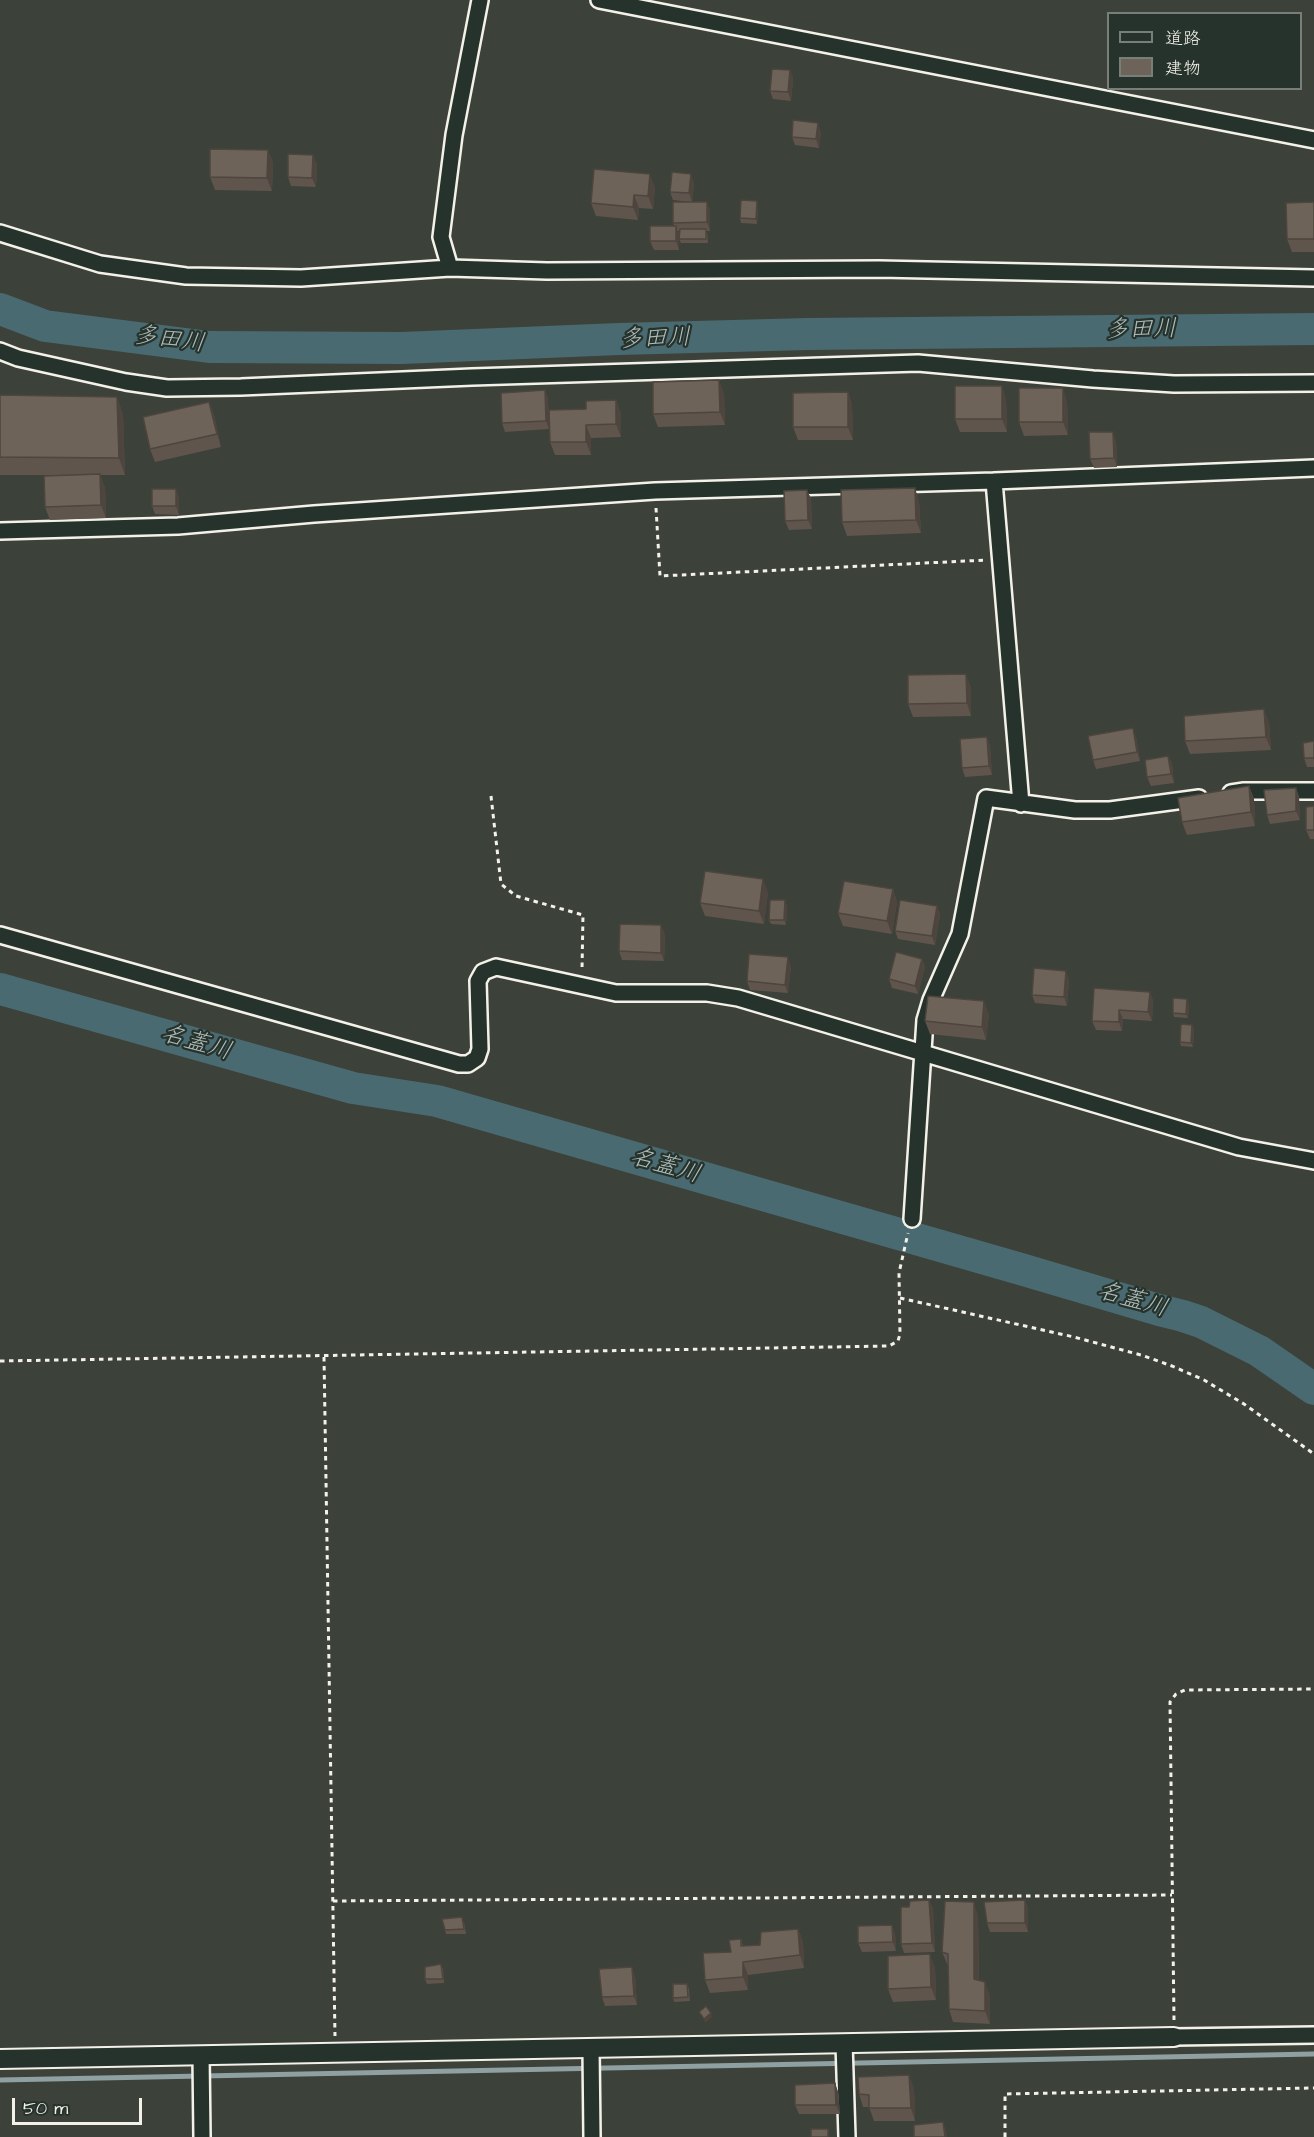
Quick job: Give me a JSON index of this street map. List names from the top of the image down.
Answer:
{
  "water": ["多田川", "名蓋川"],
  "legend": ["道路", "建物"],
  "scale_bar": "50 m"
}
